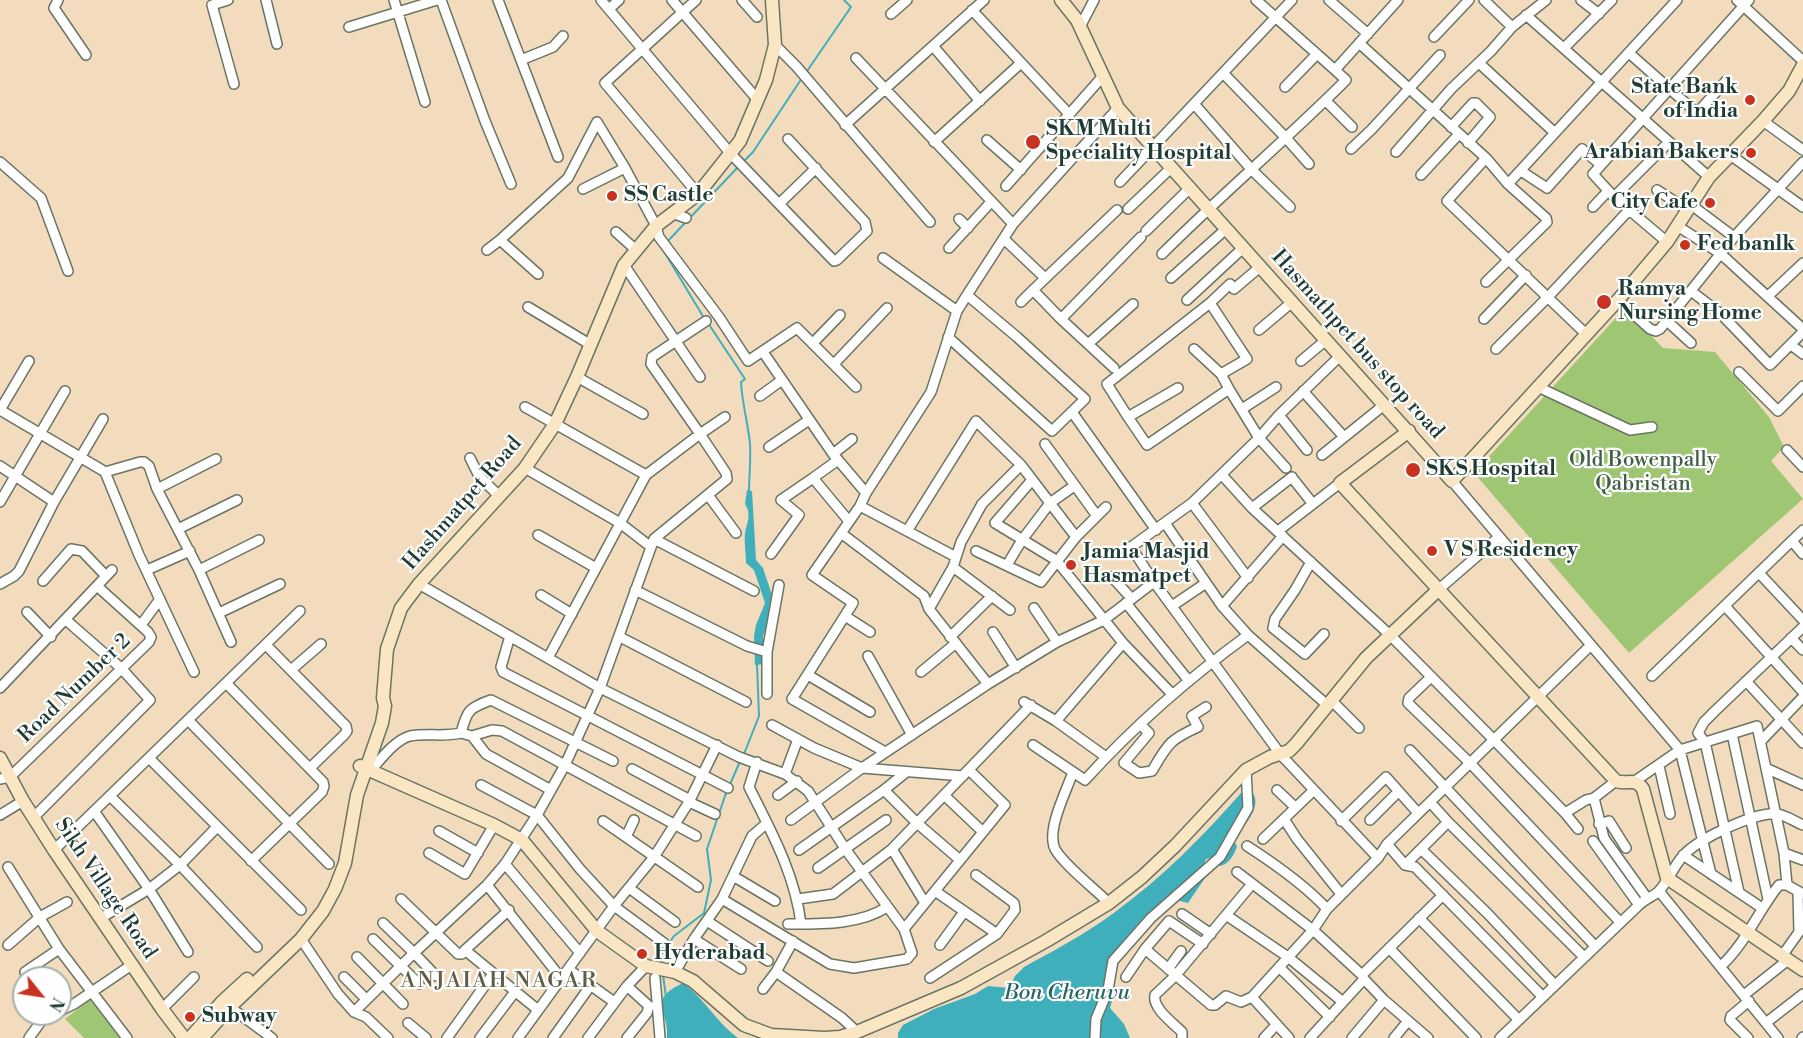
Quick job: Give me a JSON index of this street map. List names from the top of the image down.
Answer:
{
  "streets": {
    "street": [
      "Hasmathpet bus stop road",
      "Hashmatpet Road",
      "Road Number 2",
      "Sikh Village Road"
    ]
  },
  "crossings": [
    ["Road Number 2", "Sikh Village Road"]
  ],
  "districts": ["ANJAIAH NAGAR"],
  "water": ["Bon Cheruvu"],
  "parks": ["Old Bowenpally Qabristan"],
  "places": [
    "State Bank of India",
    "SKM Multi Speciality Hospital",
    "Arabian Bakers",
    "SS Castle",
    "City Cafe",
    "Fed banlk",
    "Ramya Nursing Home",
    "SKS Hospital",
    "V S Residency",
    "Jamia Masjid Hasmatpet",
    "Hyderabad",
    "Subway"
  ],
  "north": "bottom right"
}
